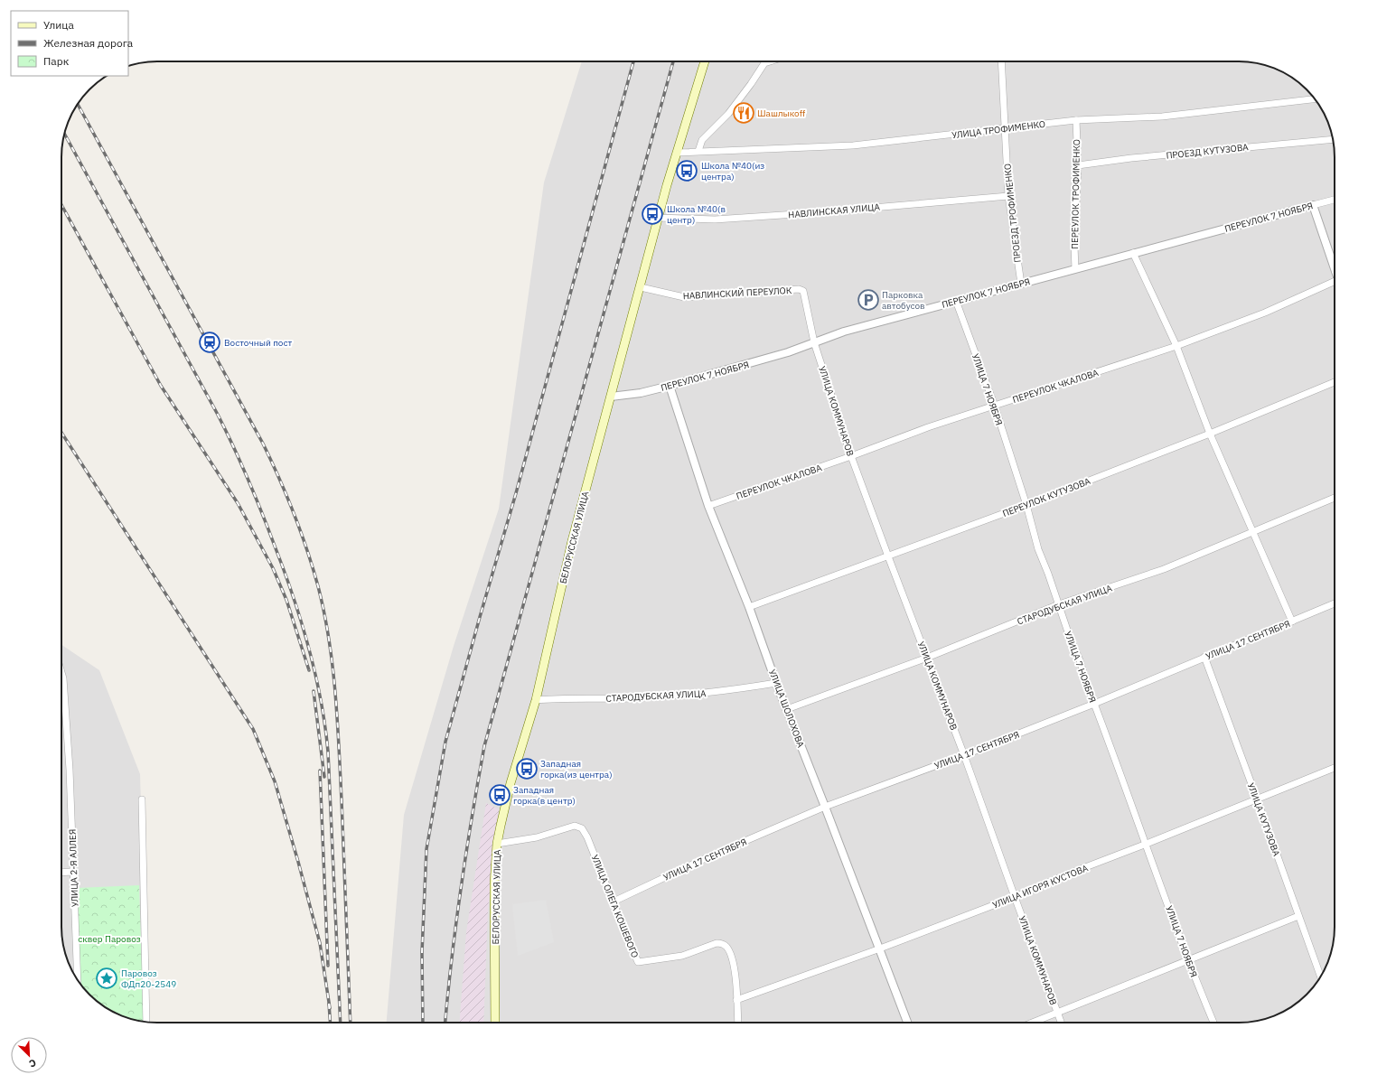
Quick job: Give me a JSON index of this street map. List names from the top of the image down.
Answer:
{
  "streets": {
    "main road": ["БЕЛОРУССКАЯ УЛИЦА"],
    "street": [
      "УЛИЦА ТРОФИМЕНКО",
      "ПРОЕЗД КУТУЗОВА",
      "ПЕРЕУЛОК ТРОФИМЕНКО",
      "НАВЛИНСКАЯ УЛИЦА",
      "ПРОЕЗД ТРОФИМЕНКО",
      "ПЕРЕУЛОК 7 НОЯБРЯ",
      "НАВЛИНСКИЙ ПЕРЕУЛОК",
      "ПЕРЕУЛОК ЧКАЛОВА",
      "УЛИЦА 7 НОЯБРЯ",
      "УЛИЦА КОММУНАРОВ",
      "ПЕРЕУЛОК КУТУЗОВА",
      "СТАРОДУБСКАЯ УЛИЦА",
      "УЛИЦА 17 СЕНТЯБРЯ",
      "УЛИЦА ШОЛОХОВА",
      "УЛИЦА КУТУЗОВА",
      "УЛИЦА 2-Я АЛЛЕЯ",
      "УЛИЦА ИГОРЯ КУСТОВА",
      "УЛИЦА ОЛЕГА КОШЕВОГО"
    ]
  },
  "crossings": [
    ["УЛИЦА ТРОФИМЕНКО", "ПЕРЕУЛОК ТРОФИМЕНКО"],
    ["УЛИЦА ТРОФИМЕНКО", "ПРОЕЗД ТРОФИМЕНКО"],
    ["УЛИЦА ТРОФИМЕНКО", "БЕЛОРУССКАЯ УЛИЦА"],
    ["ПРОЕЗД КУТУЗОВА", "ПЕРЕУЛОК ТРОФИМЕНКО"],
    ["ПЕРЕУЛОК ТРОФИМЕНКО", "ПЕРЕУЛОК 7 НОЯБРЯ"],
    ["НАВЛИНСКАЯ УЛИЦА", "ПРОЕЗД ТРОФИМЕНКО"],
    ["НАВЛИНСКАЯ УЛИЦА", "БЕЛОРУССКАЯ УЛИЦА"],
    ["ПРОЕЗД ТРОФИМЕНКО", "ПЕРЕУЛОК 7 НОЯБРЯ"],
    ["ПЕРЕУЛОК 7 НОЯБРЯ", "НАВЛИНСКИЙ ПЕРЕУЛОК"],
    ["ПЕРЕУЛОК 7 НОЯБРЯ", "УЛИЦА 7 НОЯБРЯ"],
    ["ПЕРЕУЛОК 7 НОЯБРЯ", "УЛИЦА КОММУНАРОВ"],
    ["ПЕРЕУЛОК 7 НОЯБРЯ", "БЕЛОРУССКАЯ УЛИЦА"],
    ["ПЕРЕУЛОК 7 НОЯБРЯ", "УЛИЦА ШОЛОХОВА"],
    ["НАВЛИНСКИЙ ПЕРЕУЛОК", "УЛИЦА КОММУНАРОВ"],
    ["НАВЛИНСКИЙ ПЕРЕУЛОК", "БЕЛОРУССКАЯ УЛИЦА"],
    ["ПЕРЕУЛОК ЧКАЛОВА", "УЛИЦА 7 НОЯБРЯ"],
    ["ПЕРЕУЛОК ЧКАЛОВА", "УЛИЦА КОММУНАРОВ"],
    ["ПЕРЕУЛОК ЧКАЛОВА", "УЛИЦА ШОЛОХОВА"],
    ["УЛИЦА 7 НОЯБРЯ", "ПЕРЕУЛОК КУТУЗОВА"],
    ["УЛИЦА 7 НОЯБРЯ", "СТАРОДУБСКАЯ УЛИЦА"],
    ["УЛИЦА 7 НОЯБРЯ", "УЛИЦА 17 СЕНТЯБРЯ"],
    ["УЛИЦА 7 НОЯБРЯ", "УЛИЦА ИГОРЯ КУСТОВА"],
    ["УЛИЦА КОММУНАРОВ", "ПЕРЕУЛОК КУТУЗОВА"],
    ["УЛИЦА КОММУНАРОВ", "СТАРОДУБСКАЯ УЛИЦА"],
    ["УЛИЦА КОММУНАРОВ", "УЛИЦА 17 СЕНТЯБРЯ"],
    ["УЛИЦА КОММУНАРОВ", "УЛИЦА ИГОРЯ КУСТОВА"],
    ["ПЕРЕУЛОК КУТУЗОВА", "УЛИЦА ШОЛОХОВА"],
    ["БЕЛОРУССКАЯ УЛИЦА", "СТАРОДУБСКАЯ УЛИЦА"],
    ["БЕЛОРУССКАЯ УЛИЦА", "УЛИЦА ОЛЕГА КОШЕВОГО"],
    ["СТАРОДУБСКАЯ УЛИЦА", "УЛИЦА ШОЛОХОВА"],
    ["УЛИЦА 17 СЕНТЯБРЯ", "УЛИЦА ШОЛОХОВА"],
    ["УЛИЦА 17 СЕНТЯБРЯ", "УЛИЦА КУТУЗОВА"],
    ["УЛИЦА 17 СЕНТЯБРЯ", "УЛИЦА ОЛЕГА КОШЕВОГО"],
    ["УЛИЦА ШОЛОХОВА", "УЛИЦА ИГОРЯ КУСТОВА"],
    ["УЛИЦА КУТУЗОВА", "УЛИЦА ИГОРЯ КУСТОВА"],
    ["УЛИЦА ИГОРЯ КУСТОВА", "УЛИЦА ОЛЕГА КОШЕВОГО"]
  ],
  "parks": ["сквер Паровоз"],
  "places": {
    "restaurant": ["Шашлыкоff"],
    "bus stop": [
      "Школа №40(из центра)",
      "Школа №40(в центр)",
      "Западная горка(из центра)",
      "Западная горка(в центр)"
    ],
    "parking": ["Парковка автобусов"],
    "station": ["Восточный пост"],
    "place": ["Паровоз ФДп20-2549"]
  },
  "legend": ["Улица", "Железная дорога", "Парк"],
  "north": "bottom right"
}
